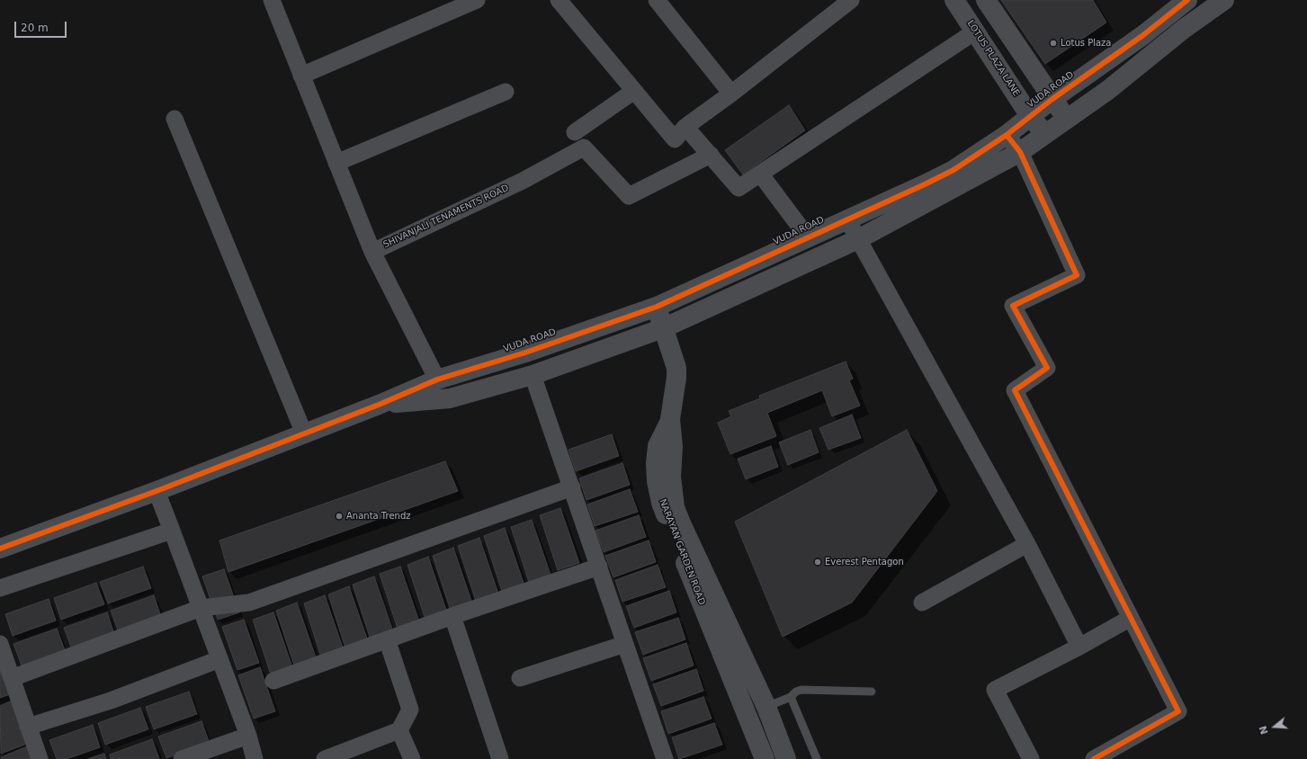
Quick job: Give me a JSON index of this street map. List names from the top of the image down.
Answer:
{
  "streets": {
    "street": [
      "LOTUS PLAZA LANE",
      "VUDA ROAD",
      "SHIVANJALI TENAMENTS ROAD",
      "NARAYAN GARDEN ROAD"
    ]
  },
  "crossings": [
    ["LOTUS PLAZA LANE", "VUDA ROAD"]
  ],
  "places": ["Lotus Plaza", "Ananta Trendz", "Everest Pentagon"],
  "scale_bar": "20 m",
  "north": "left"
}
